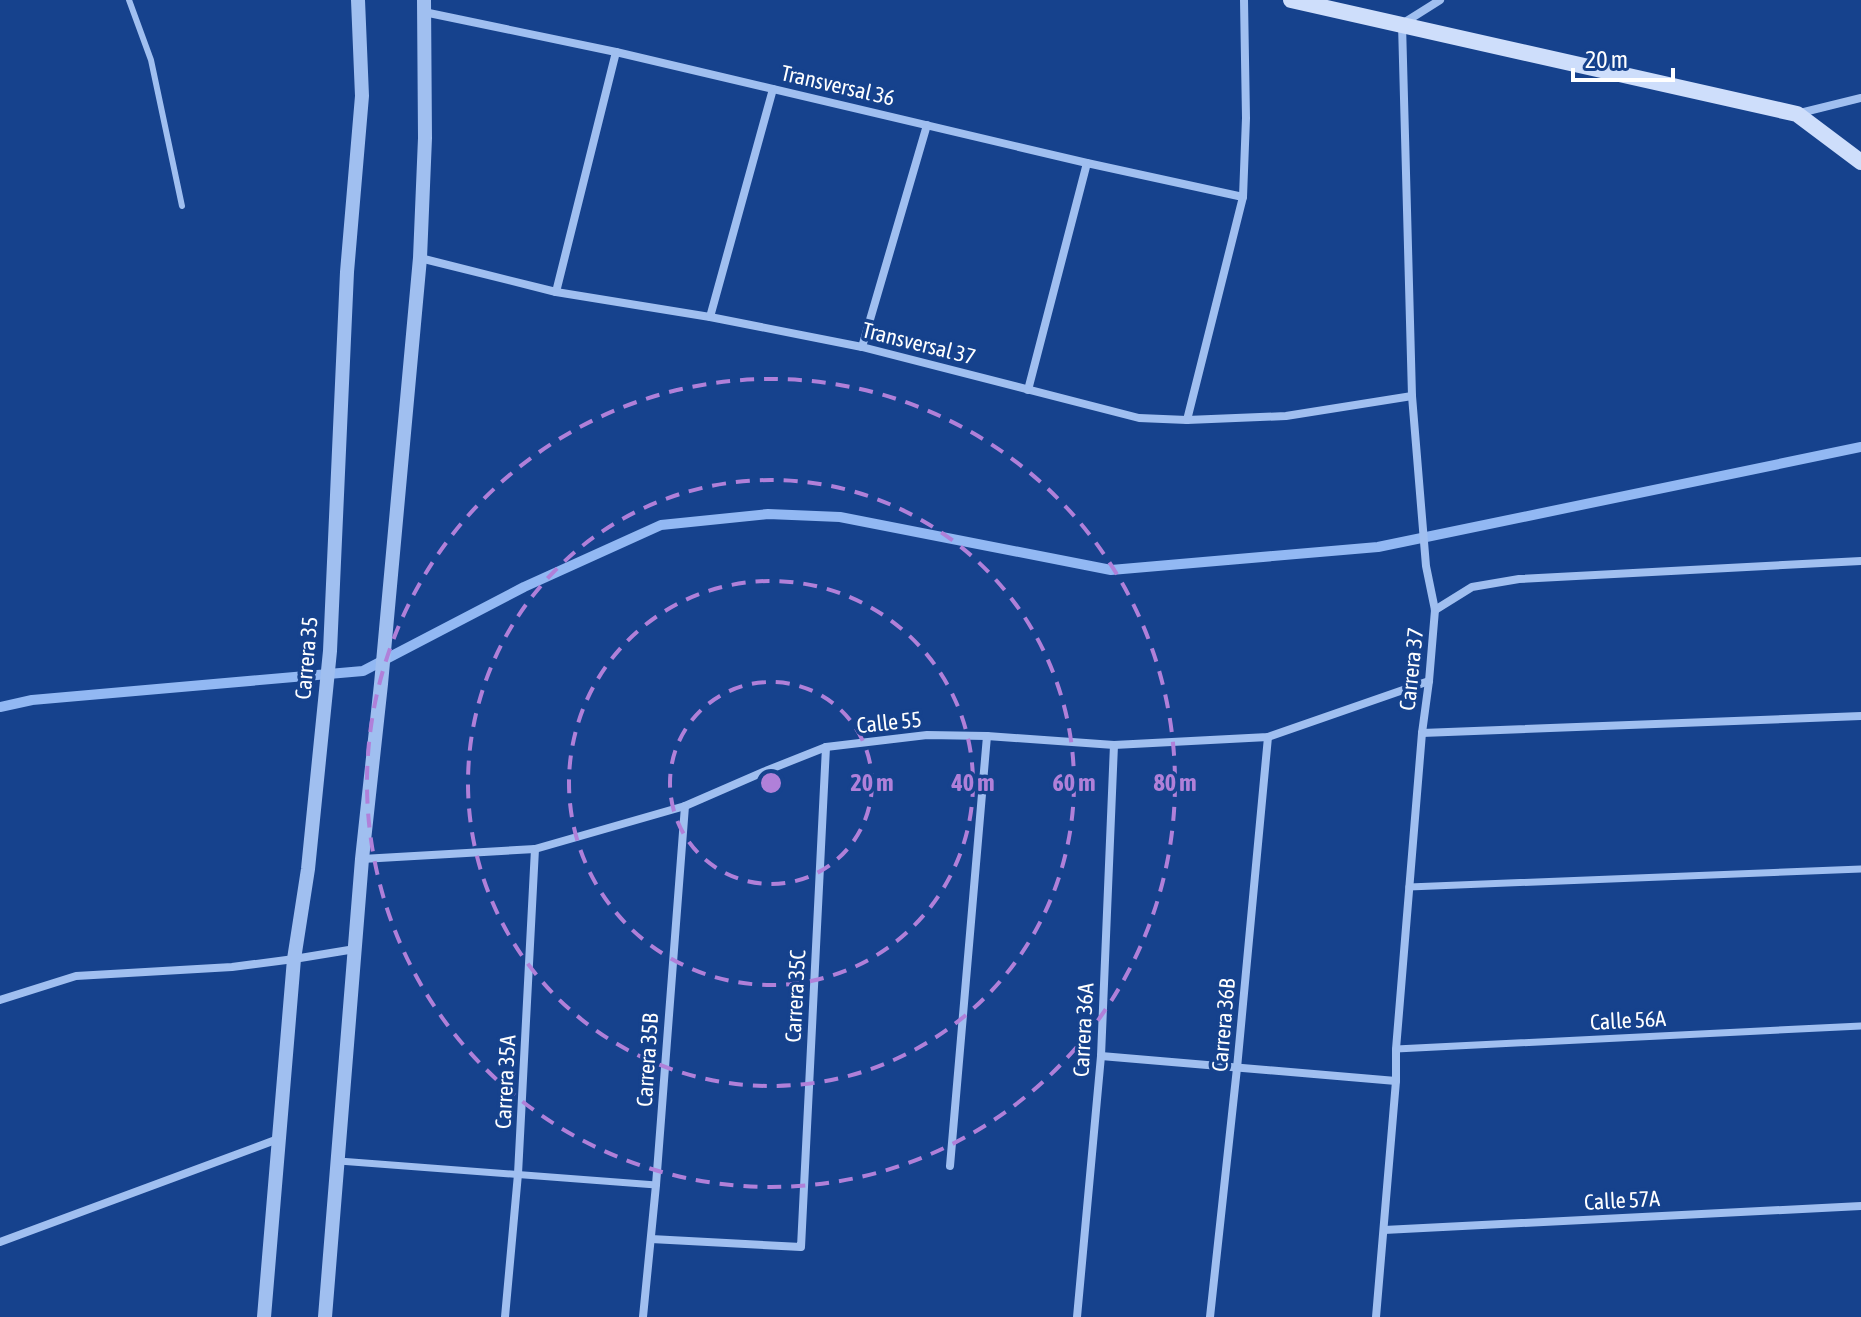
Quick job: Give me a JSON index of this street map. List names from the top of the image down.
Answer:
{
  "streets": {
    "street": [
      "Transversal 36",
      "Transversal 37",
      "Carrera 35",
      "Carrera 37",
      "Calle 55",
      "Carrera 35C",
      "Calle 56A",
      "Carrera 36B",
      "Carrera 36A",
      "Carrera 35B",
      "Carrera 35A",
      "Calle 57A"
    ]
  },
  "crossings": [
    ["Transversal 37", "Carrera 37"],
    ["Carrera 37", "Calle 55"],
    ["Carrera 37", "Calle 56A"],
    ["Carrera 37", "Calle 57A"],
    ["Calle 55", "Carrera 35C"],
    ["Calle 55", "Carrera 36B"],
    ["Calle 55", "Carrera 36A"],
    ["Calle 55", "Carrera 35B"],
    ["Calle 55", "Carrera 35A"],
    ["Carrera 35C", "Carrera 35B"]
  ],
  "scale_bar": "20 m",
  "rings": [
    "20 m",
    "40 m",
    "60 m",
    "80 m"
  ]
}
